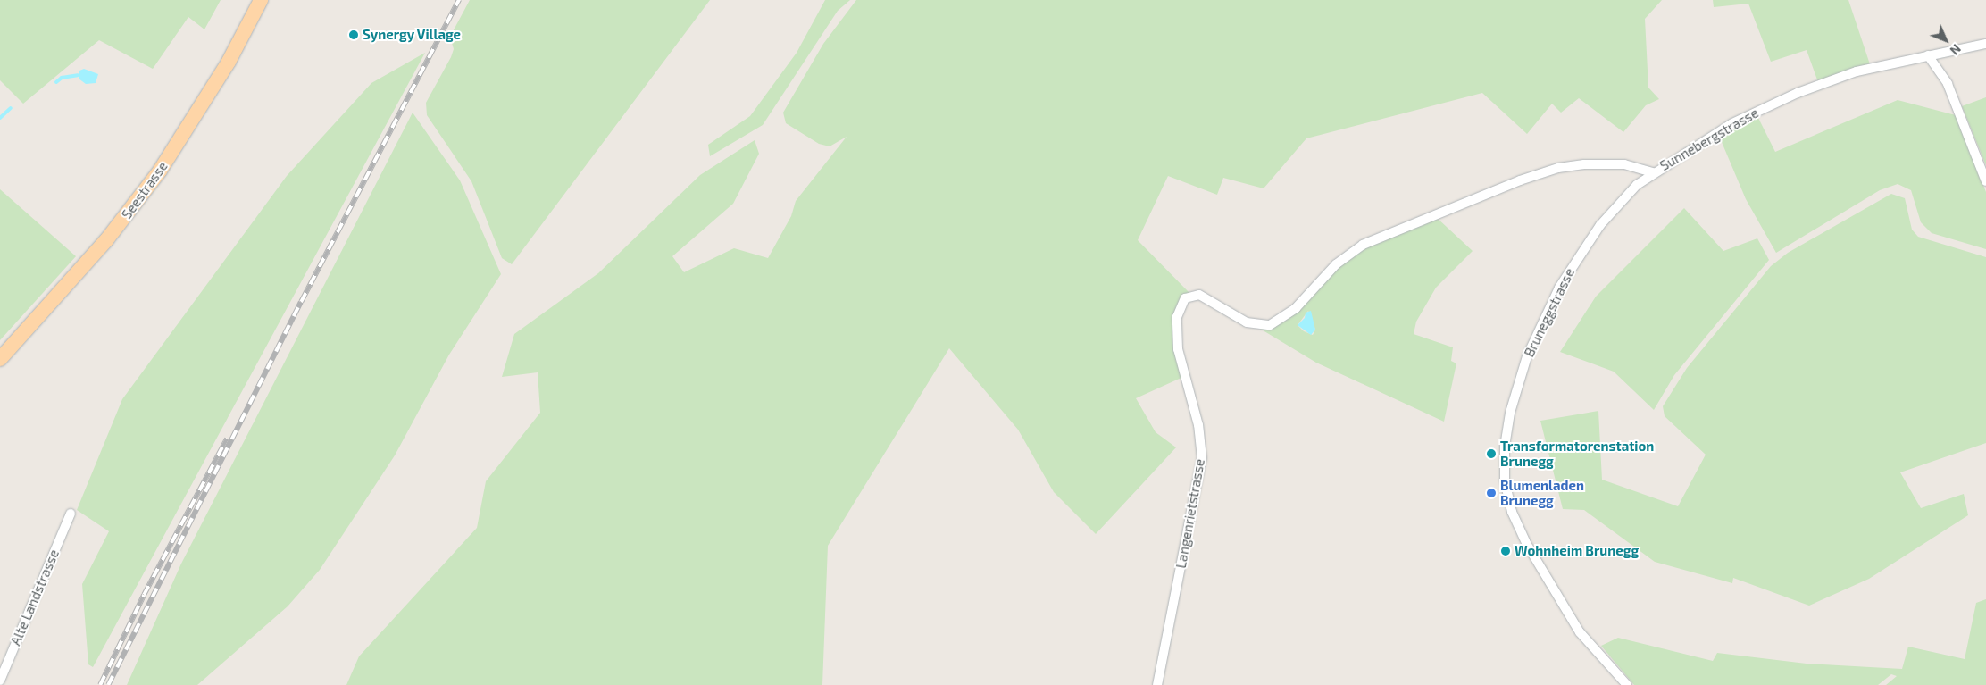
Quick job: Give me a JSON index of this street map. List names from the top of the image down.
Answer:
{
  "streets": {
    "main road": ["Seestrasse"],
    "street": [
      "Sunnebergstrasse",
      "Bruneggstrasse",
      "Langenrietstrasse",
      "Alte Landstrasse"
    ]
  },
  "crossings": [
    ["Sunnebergstrasse", "Bruneggstrasse"],
    ["Sunnebergstrasse", "Langenrietstrasse"]
  ],
  "places": [
    "Synergy Village",
    "Transformatorenstation Brunegg",
    "Blumenladen Brunegg",
    "Wohnheim Brunegg"
  ],
  "north": "bottom right"
}
